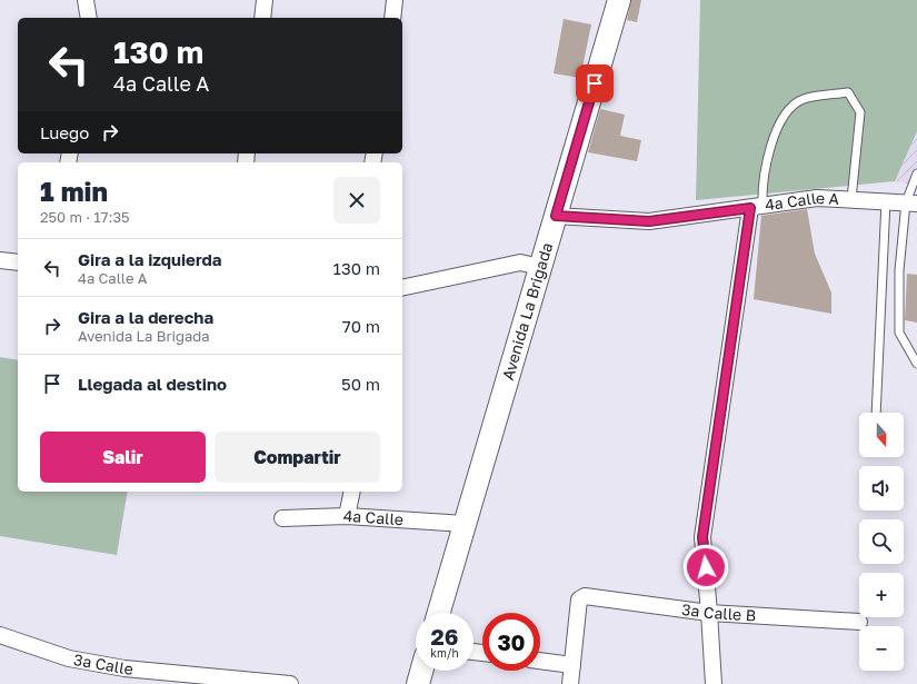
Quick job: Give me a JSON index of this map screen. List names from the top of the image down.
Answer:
{
  "streets": {
    "main road": ["Avenida La Brigada"],
    "street": [
      "4a Calle A",
      "4a Calle",
      "3a Calle B",
      "3a Calle"
    ]
  },
  "crossings": [
    ["4a Calle A", "Avenida La Brigada"],
    ["Avenida La Brigada", "4a Calle"]
  ],
  "north": "bottom",
  "page": {
    "turn": ["130 m", "4a Calle A"],
    "then": "Luego",
    "heading": ["1 min", "250 m · 17:35"],
    "list": [
      {
        "name": "Gira a la izquierda",
        "note": "4a Calle A",
        "value": "130 m"
      },
      {
        "name": "Gira a la derecha",
        "note": "Avenida La Brigada",
        "value": "70 m"
      },
      {
        "name": "Llegada al destino",
        "value": "50 m"
      }
    ],
    "map_buttons": ["+", "−"],
    "buttons": ["Salir", "Compartir"],
    "speed": "26 km/h",
    "limit": "30"
  }
}
